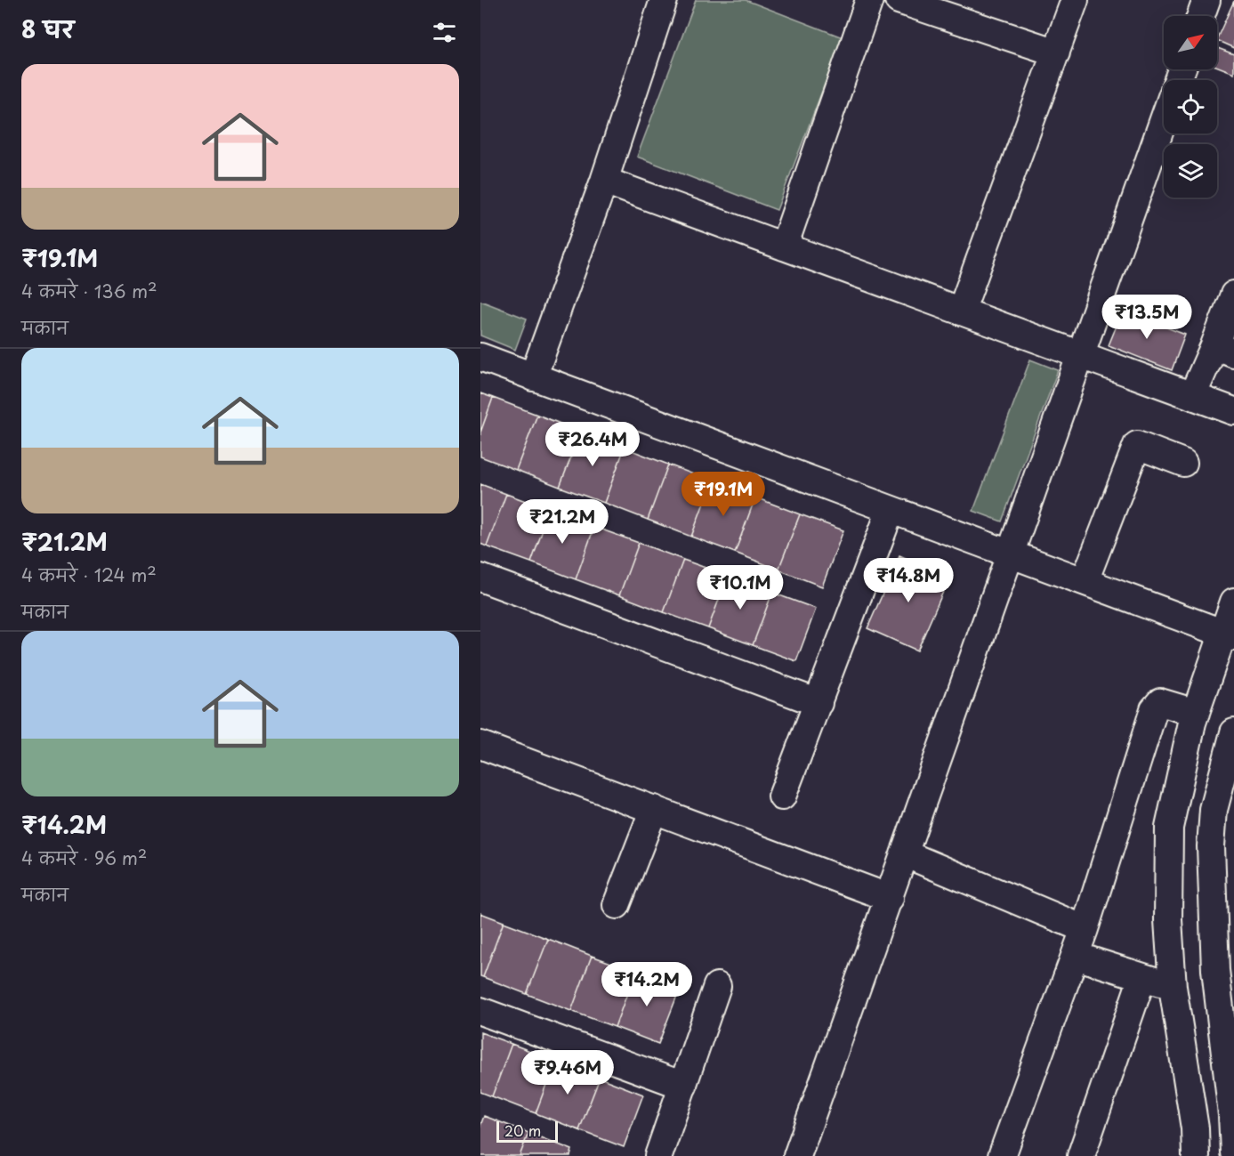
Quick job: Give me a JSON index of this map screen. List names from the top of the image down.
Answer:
{
  "scale_bar": "20 m",
  "north": "top right",
  "page": {
    "heading": "8 घर",
    "list": [
      {
        "name": "₹19.1M",
        "note": "4 कमरे · 136 m² · मकान"
      },
      {
        "name": "₹21.2M",
        "note": "4 कमरे · 124 m² · मकान"
      },
      {
        "name": "₹14.2M",
        "note": "4 कमरे · 96 m² · मकान"
      }
    ],
    "price": [
      "₹13.5M",
      "₹26.4M",
      "₹19.1M",
      "₹21.2M",
      "₹14.8M",
      "₹10.1M",
      "₹14.2M",
      "₹9.46M"
    ],
    "scale": "20 m"
  }
}
